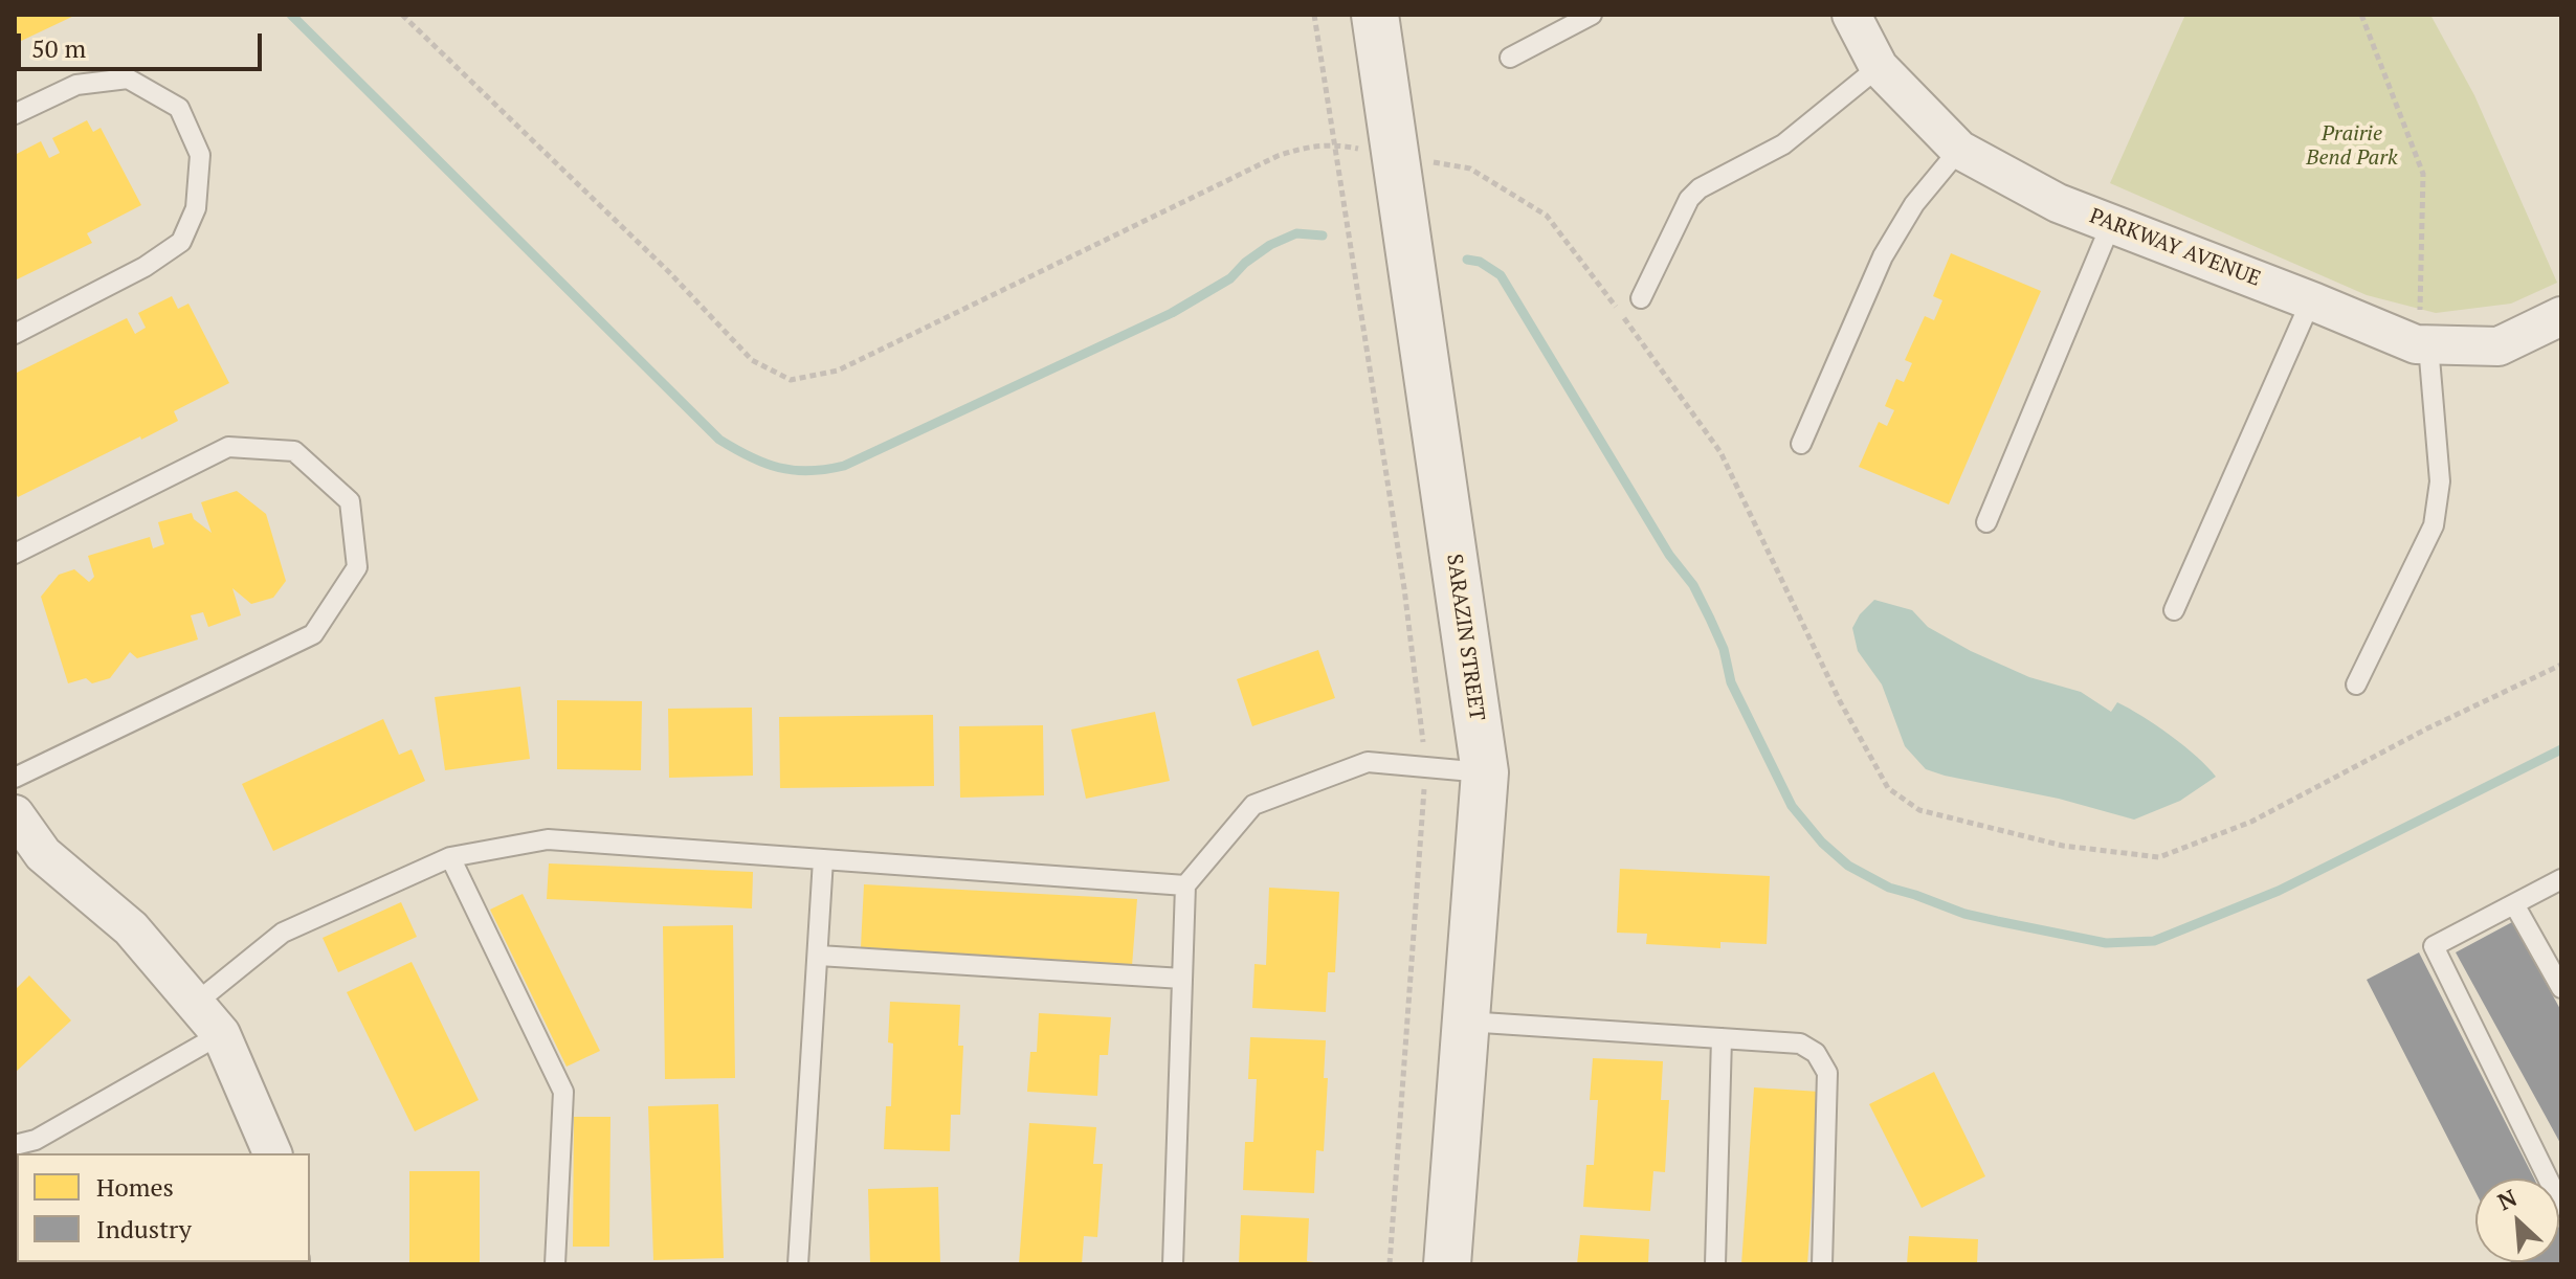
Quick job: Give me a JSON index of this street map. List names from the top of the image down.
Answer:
{
  "streets": {
    "street": ["PARKWAY AVENUE", "SARAZIN STREET"]
  },
  "parks": ["Prairie Bend Park"],
  "legend": ["Homes", "Industry"],
  "scale_bar": "50 m",
  "north": "top left"
}
